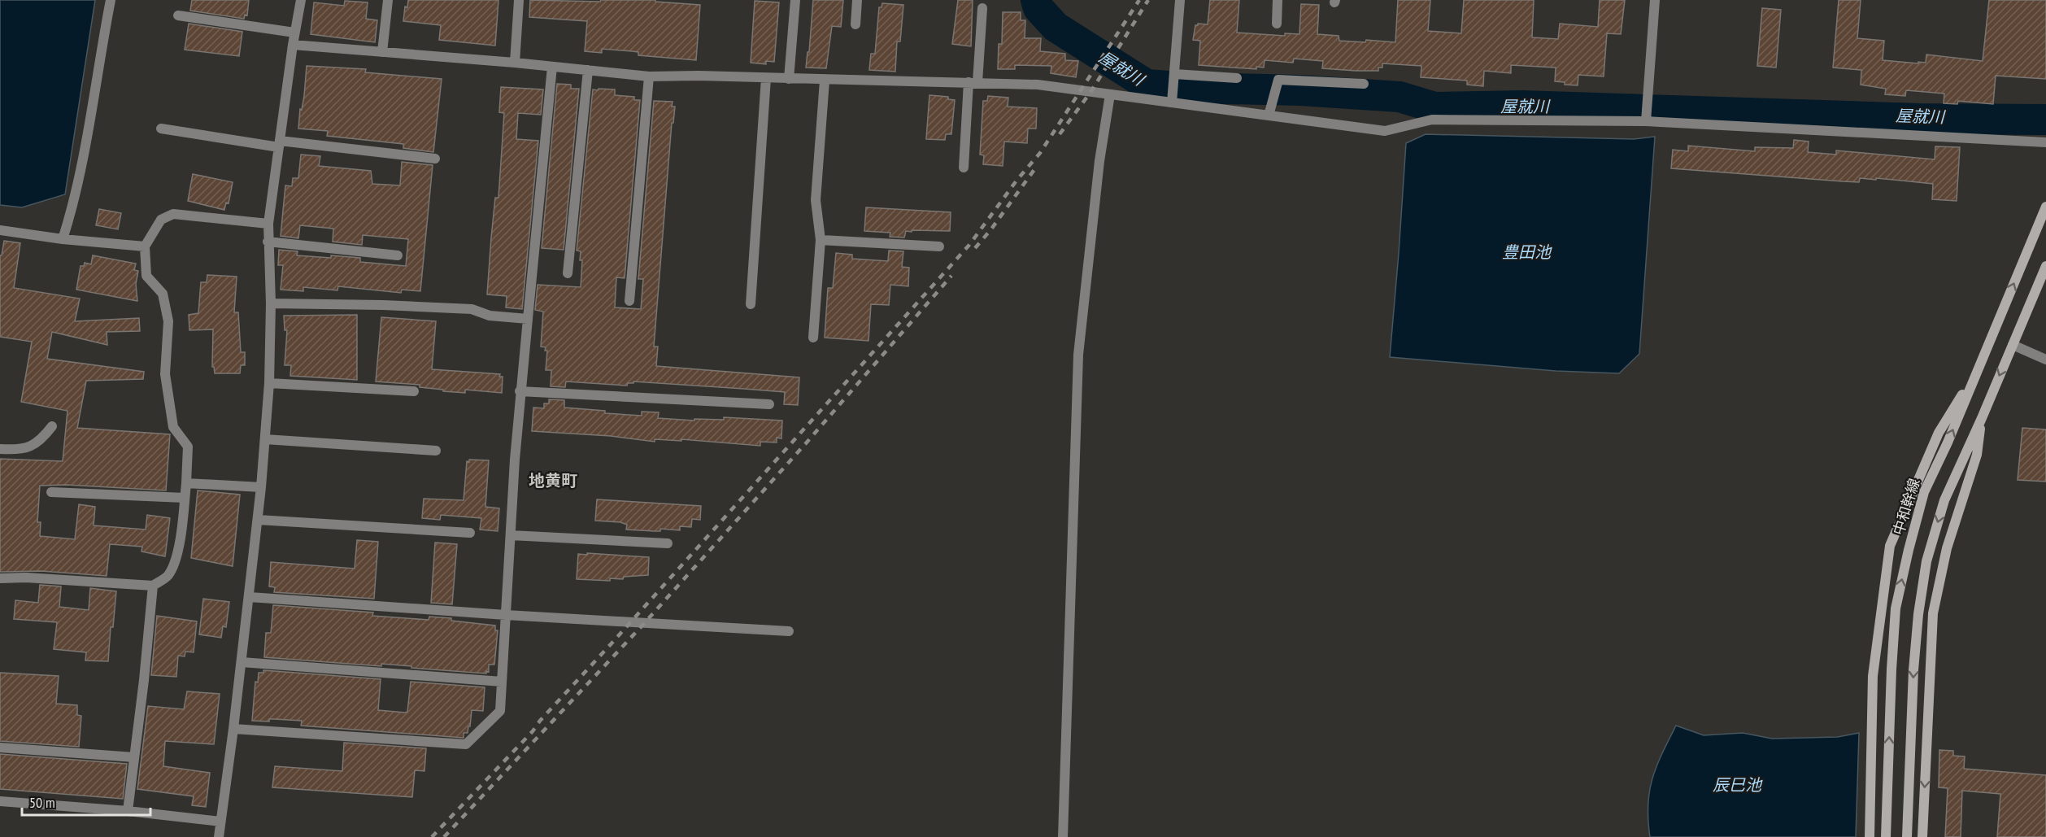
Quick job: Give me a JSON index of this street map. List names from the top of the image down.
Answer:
{
  "streets": {
    "main road": ["中和幹線"]
  },
  "districts": ["地黄町"],
  "water": ["屋就川", "豊田池", "辰巳池"],
  "scale_bar": "50 m"
}
